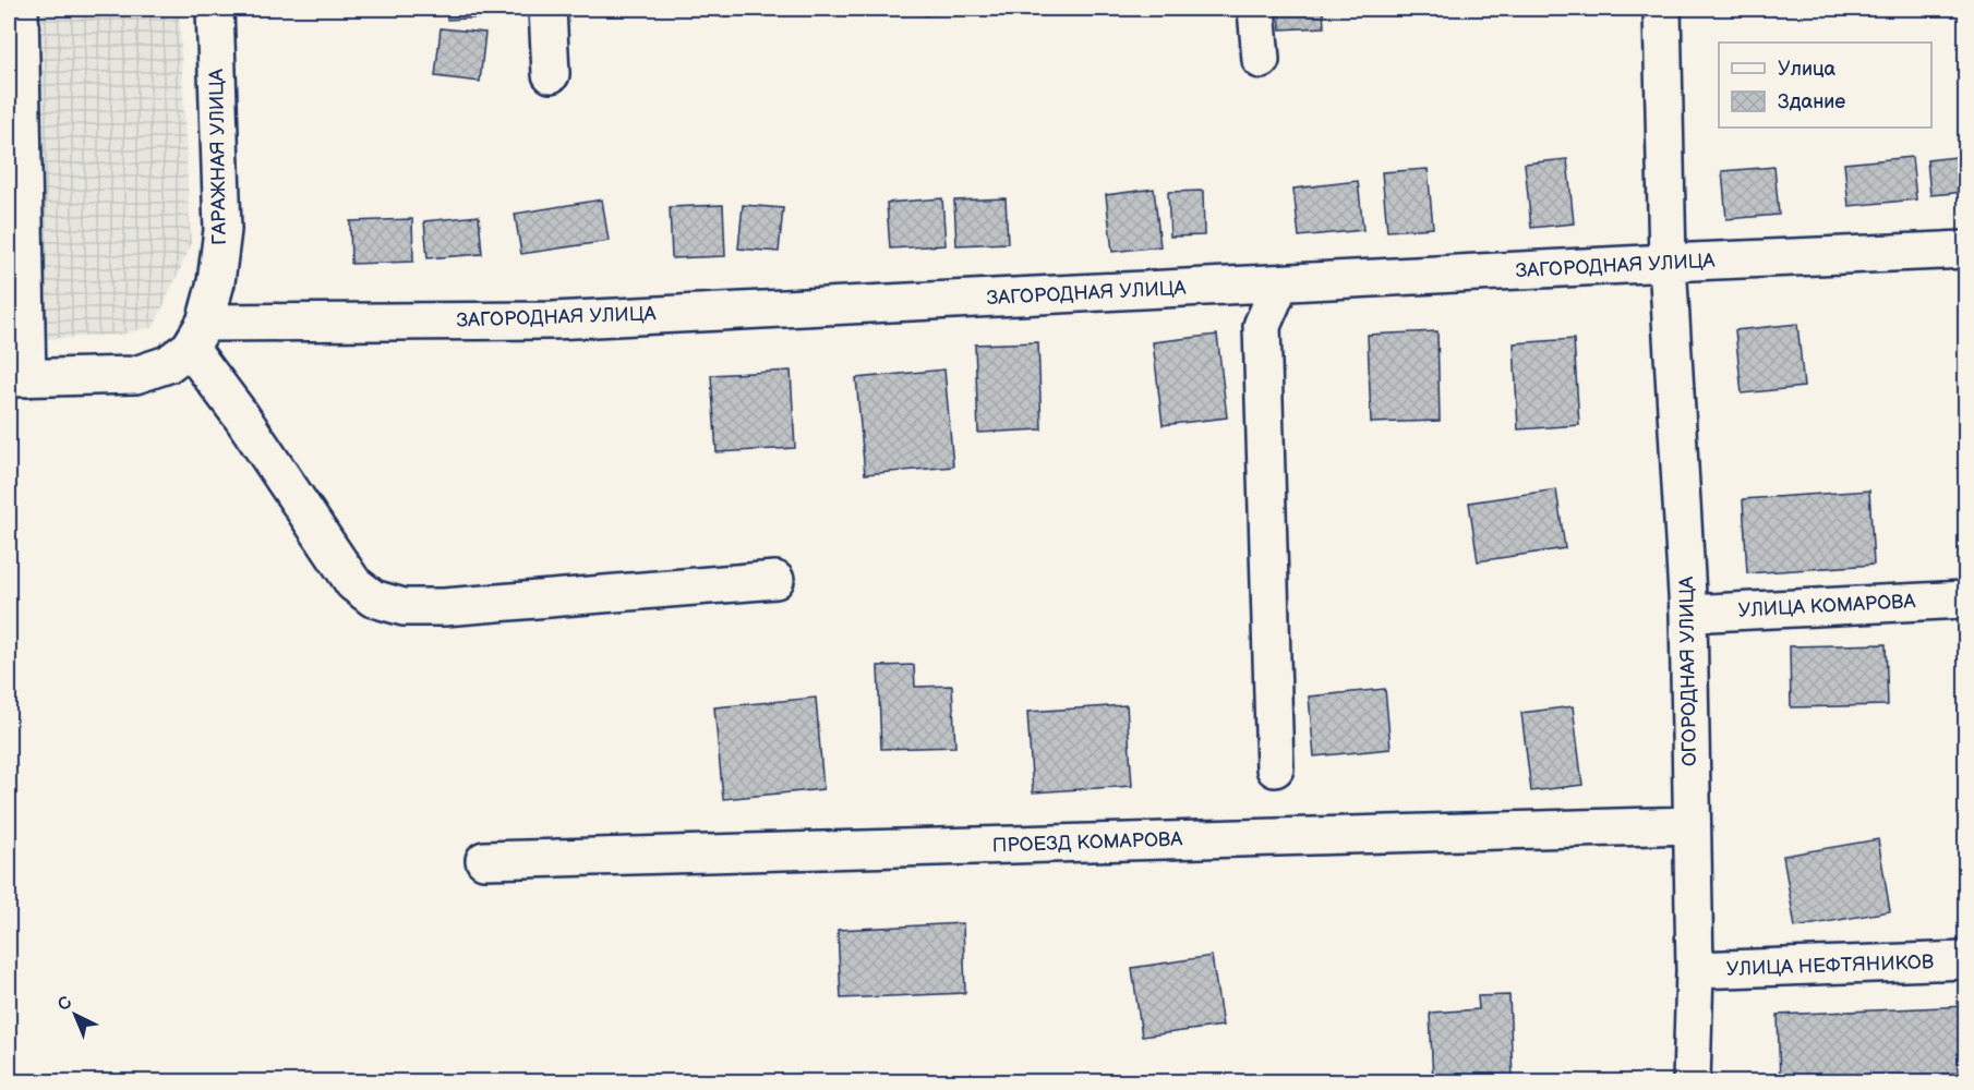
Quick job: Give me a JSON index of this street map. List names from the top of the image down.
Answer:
{
  "streets": {
    "street": [
      "ГАРАЖНАЯ УЛИЦА",
      "ЗАГОРОДНАЯ УЛИЦА",
      "УЛИЦА КОМАРОВА",
      "ОГОРОДНАЯ УЛИЦА",
      "ПРОЕЗД КОМАРОВА",
      "УЛИЦА НЕФТЯНИКОВ"
    ]
  },
  "crossings": [
    ["ГАРАЖНАЯ УЛИЦА", "ЗАГОРОДНАЯ УЛИЦА"],
    ["ЗАГОРОДНАЯ УЛИЦА", "ОГОРОДНАЯ УЛИЦА"],
    ["УЛИЦА КОМАРОВА", "ОГОРОДНАЯ УЛИЦА"],
    ["ОГОРОДНАЯ УЛИЦА", "ПРОЕЗД КОМАРОВА"],
    ["ОГОРОДНАЯ УЛИЦА", "УЛИЦА НЕФТЯНИКОВ"]
  ],
  "legend": ["Улица", "Здание"],
  "north": "top left"
}
